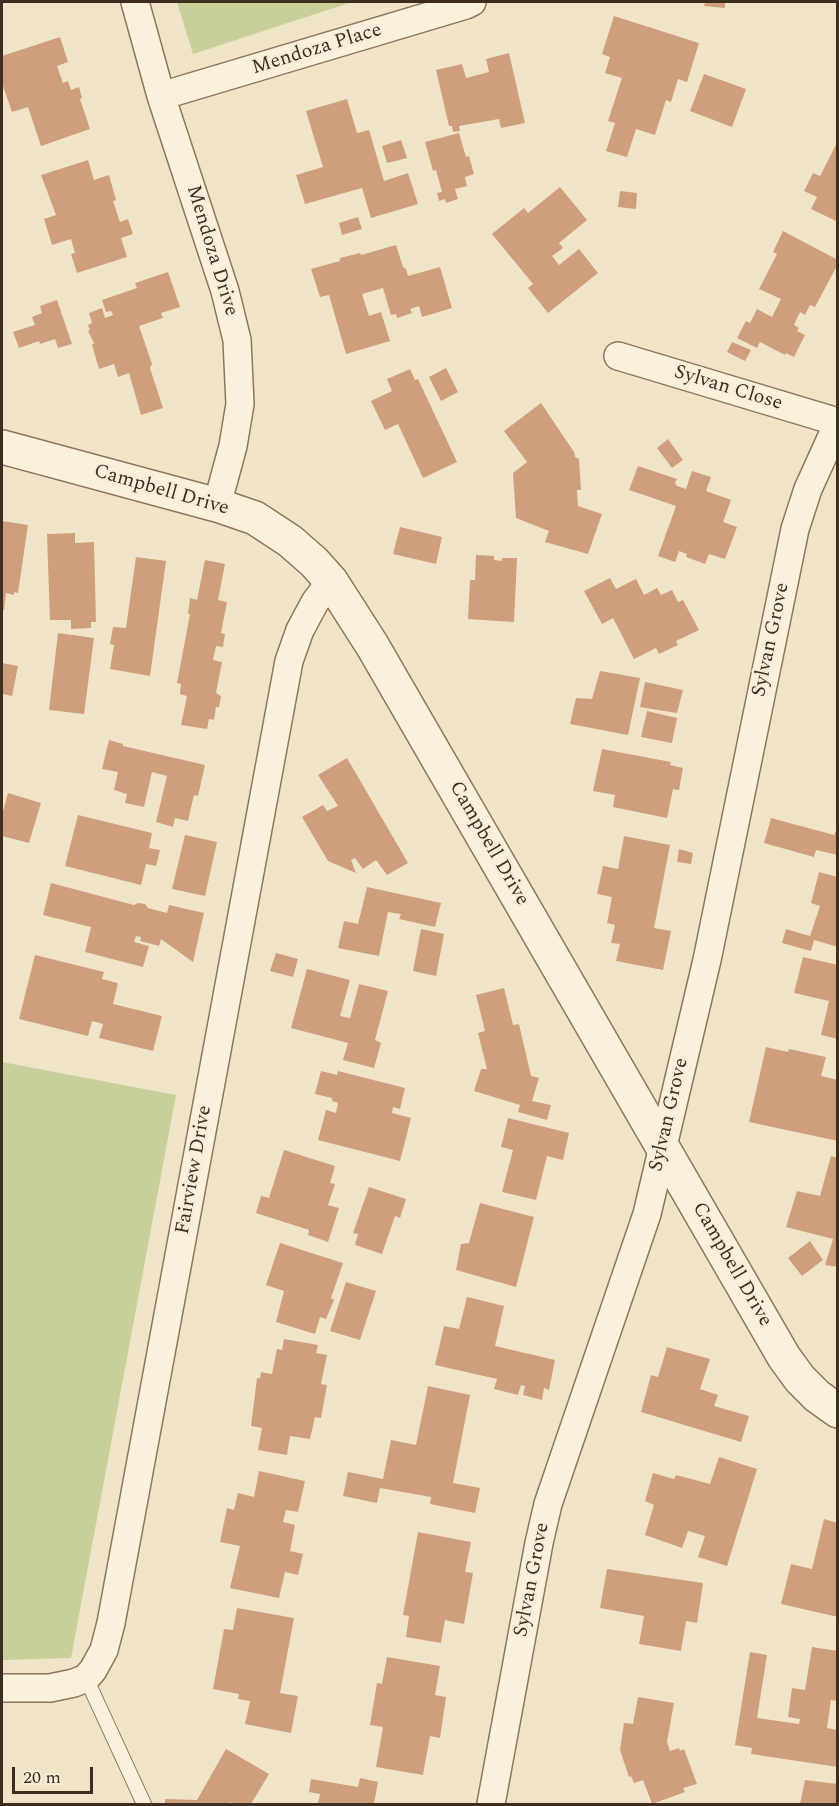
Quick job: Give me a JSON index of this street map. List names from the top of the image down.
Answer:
{
  "streets": {
    "street": [
      "Mendoza Place",
      "Mendoza Drive",
      "Sylvan Close",
      "Campbell Drive",
      "Sylvan Grove",
      "Fairview Drive"
    ]
  },
  "crossings": [
    ["Mendoza Place", "Mendoza Drive"],
    ["Mendoza Drive", "Campbell Drive"],
    ["Sylvan Close", "Sylvan Grove"],
    ["Campbell Drive", "Sylvan Grove"],
    ["Campbell Drive", "Fairview Drive"]
  ],
  "scale_bar": "20 m"
}
